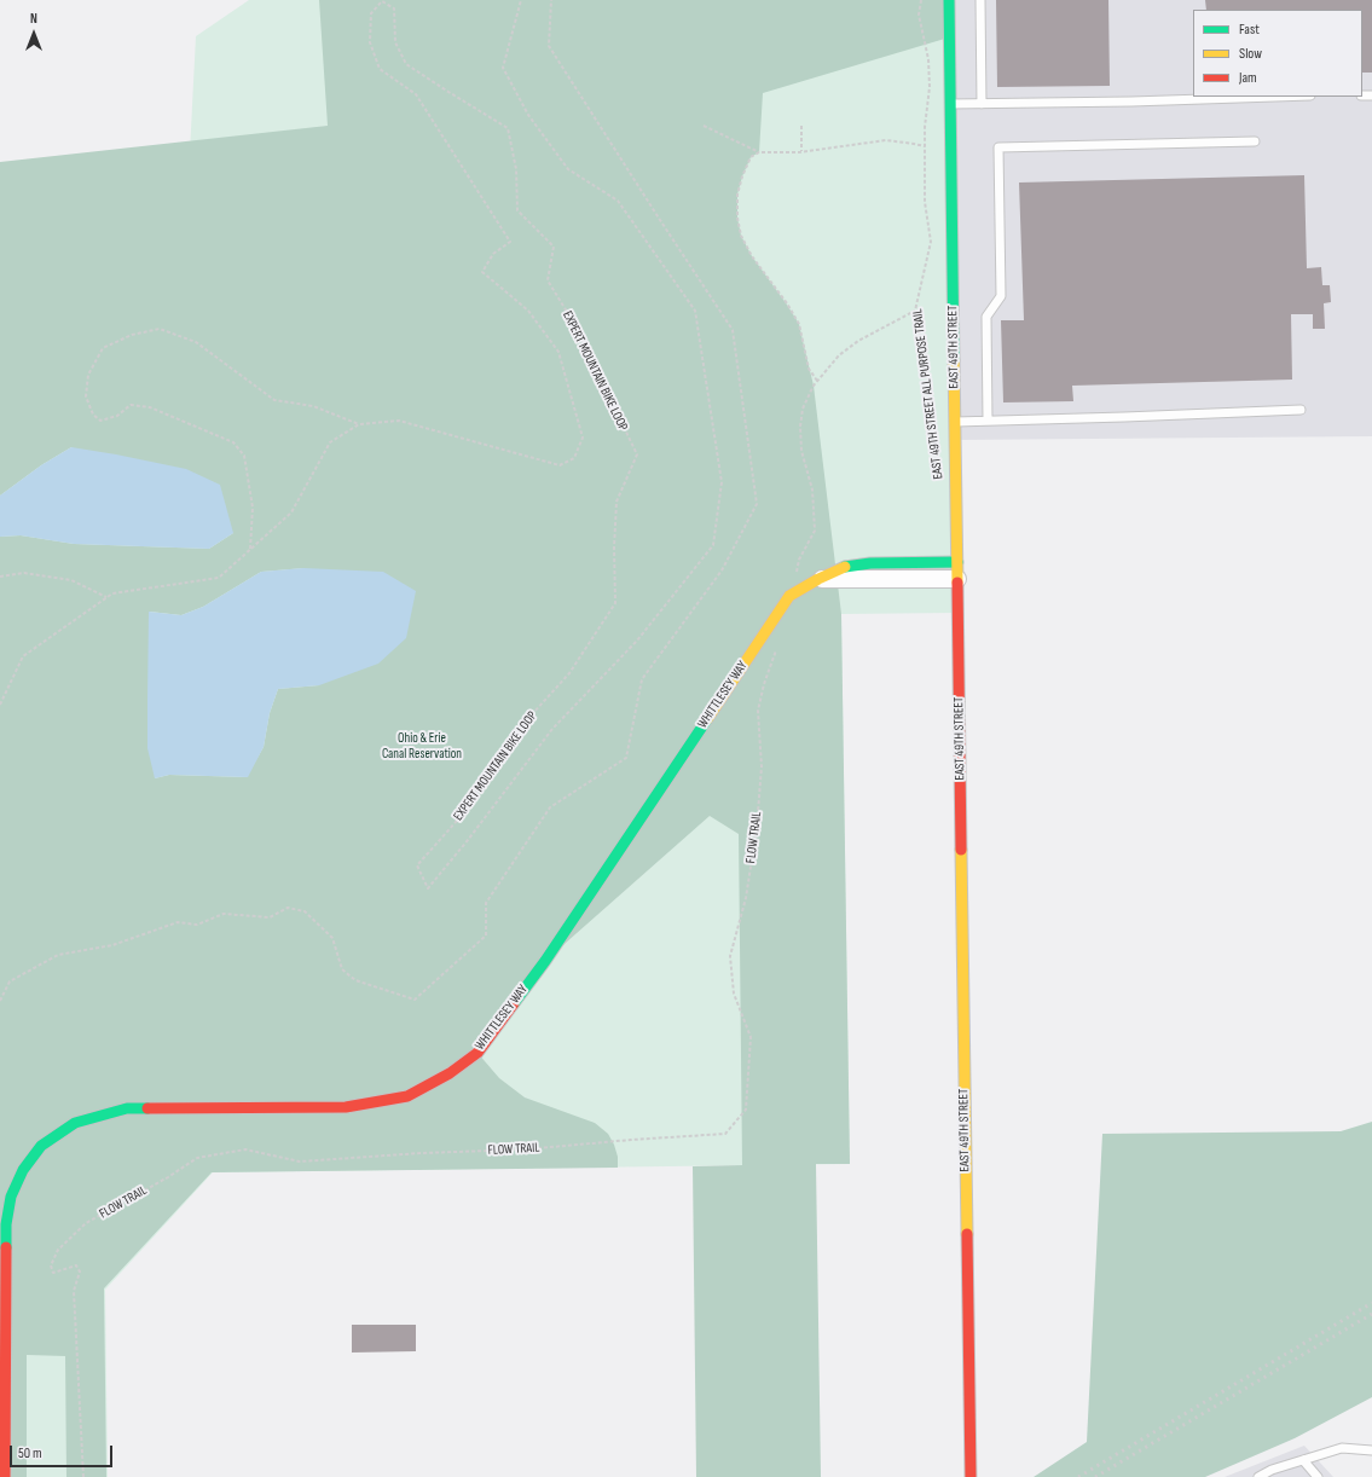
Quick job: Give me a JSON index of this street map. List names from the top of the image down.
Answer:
{
  "streets": {
    "street": ["EAST 49TH STREET", "WHITTLESEY WAY"],
    "path": ["EXPERT MOUNTAIN BIKE LOOP", "EAST 49TH STREET ALL PURPOSE TRAIL", "FLOW TRAIL"]
  },
  "crossings": [
    ["EAST 49TH STREET", "WHITTLESEY WAY"]
  ],
  "parks": ["Ohio & Erie Canal Reservation"],
  "legend": ["Fast", "Slow", "Jam"],
  "scale_bar": "50 m",
  "north": "top"
}
